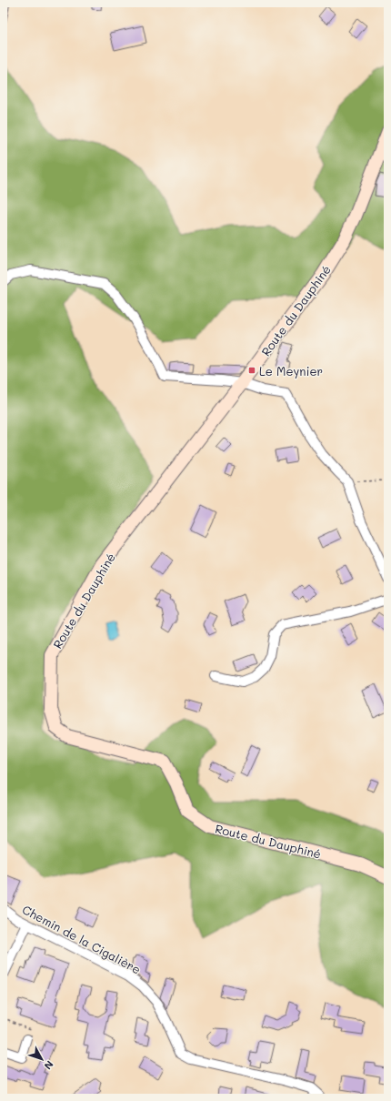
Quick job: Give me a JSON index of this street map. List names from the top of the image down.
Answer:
{
  "streets": {
    "street": ["Route du Dauphiné", "Chemin de la Cigalière"]
  },
  "places": {
    "transit": ["Le Meynier"]
  },
  "north": "bottom right"
}
